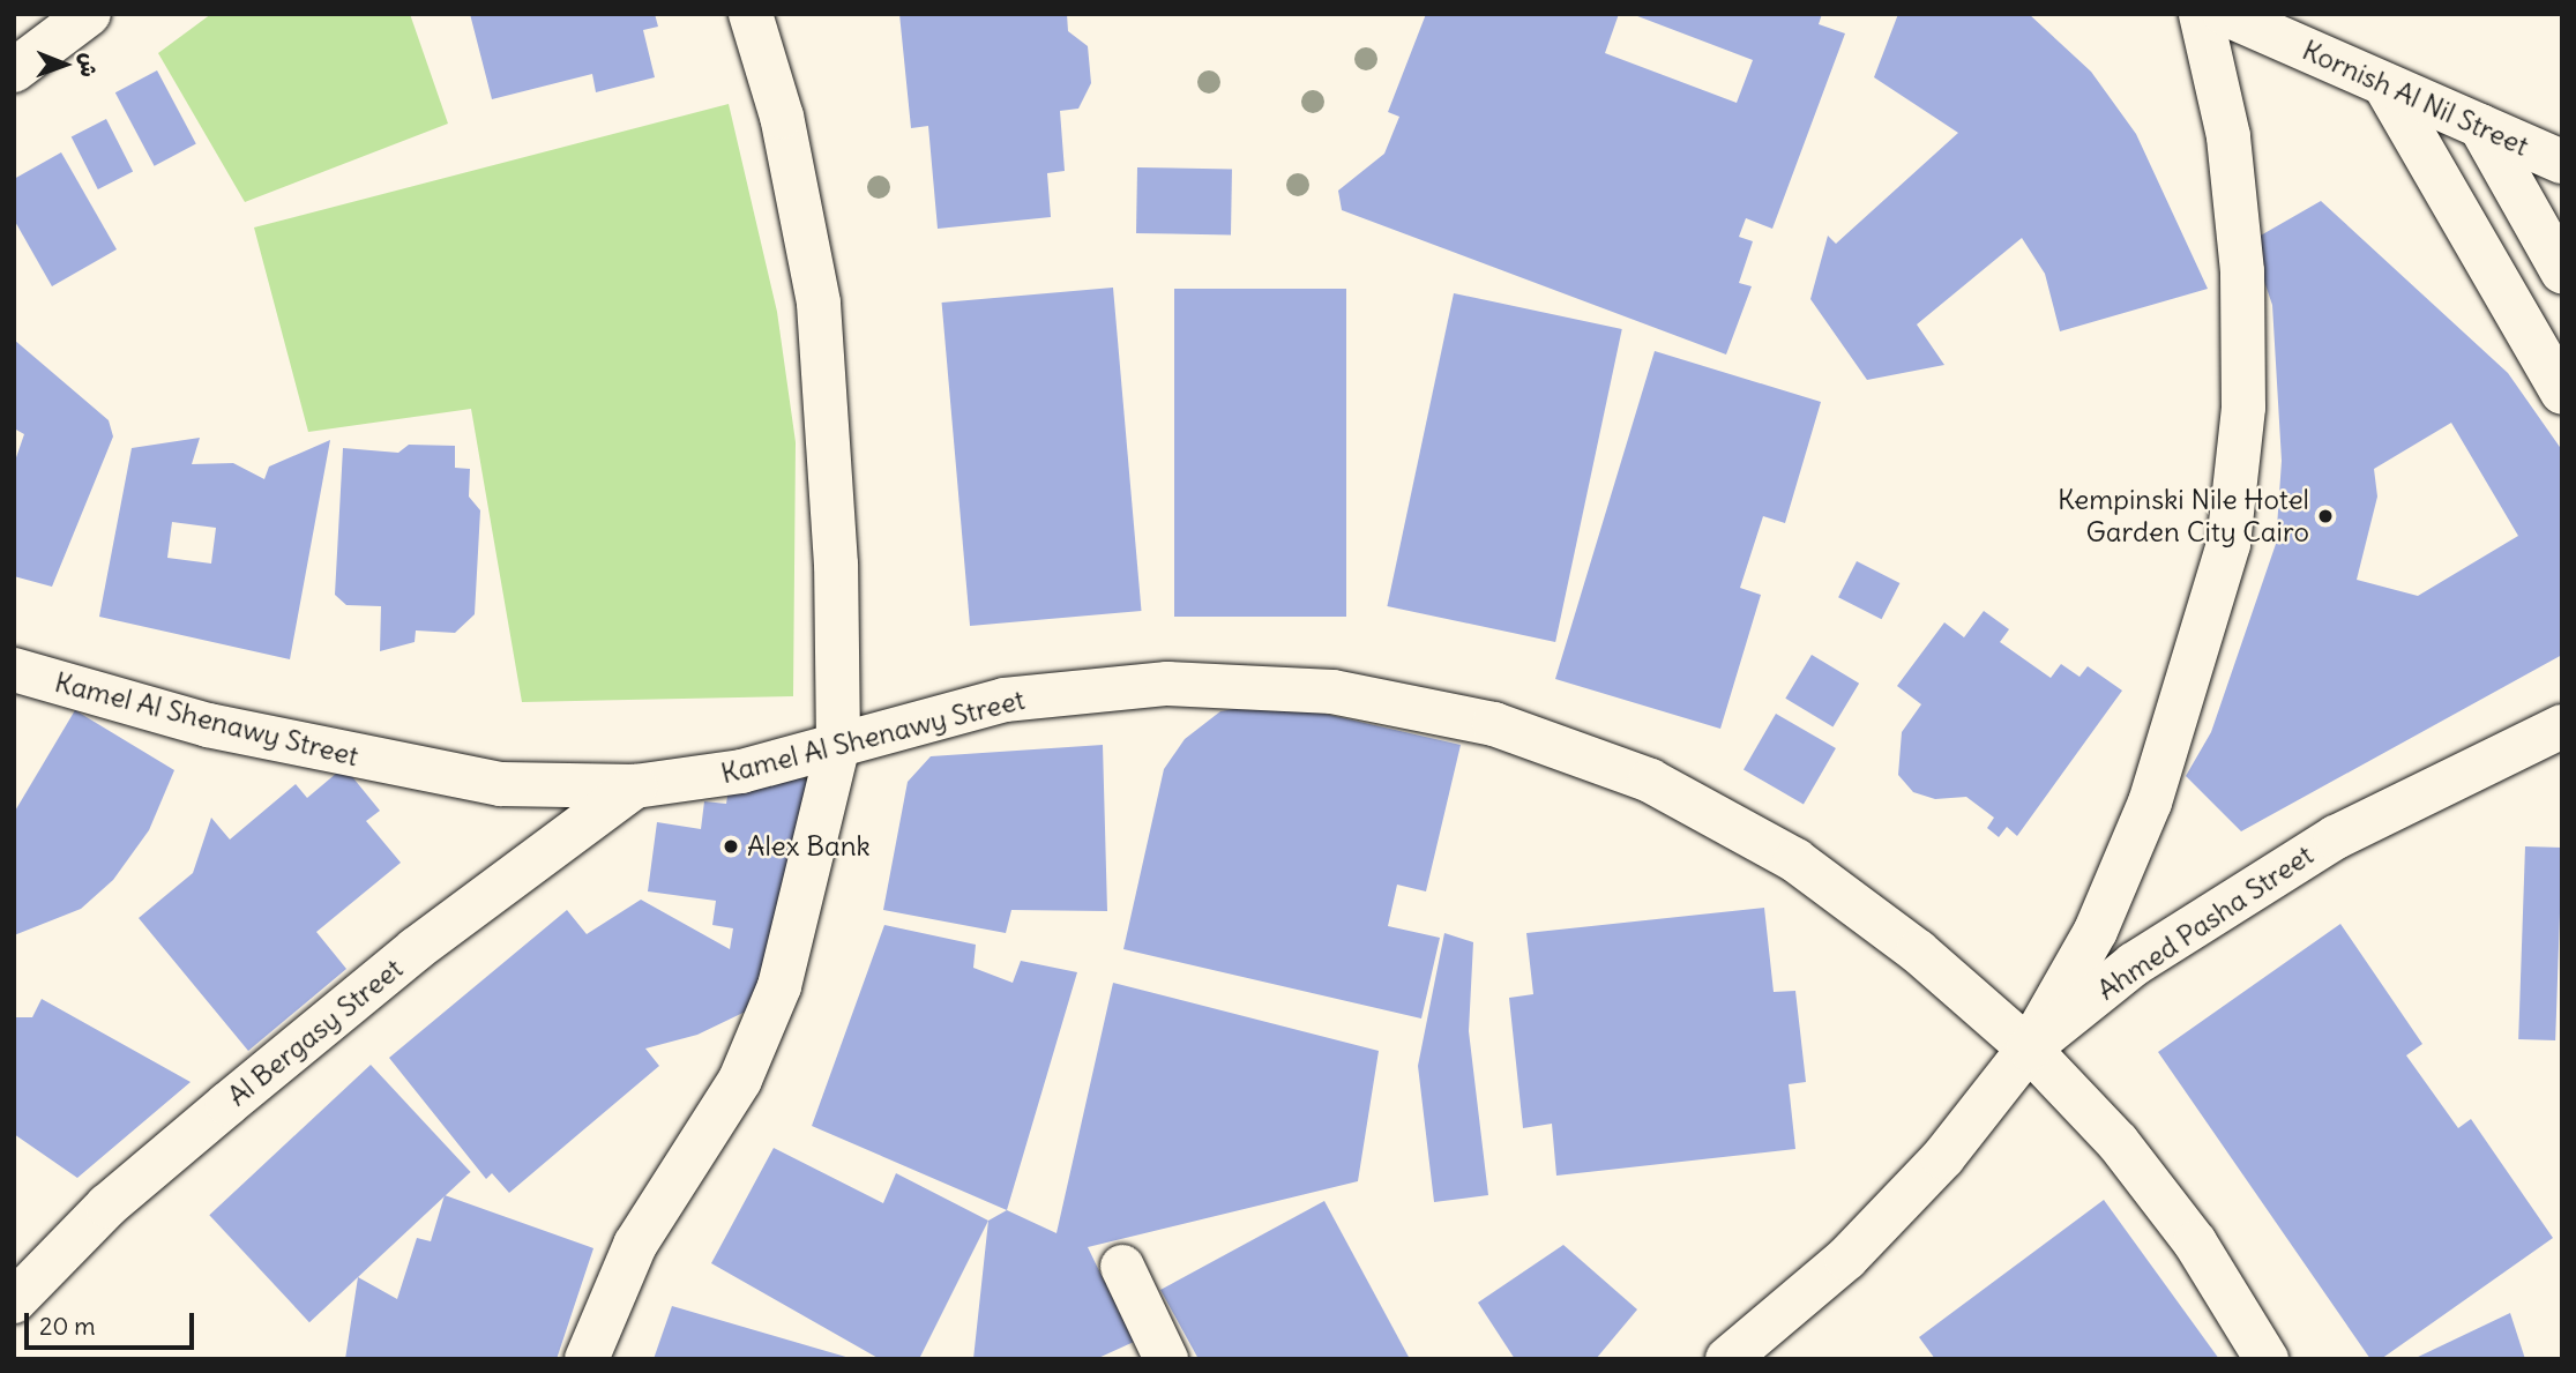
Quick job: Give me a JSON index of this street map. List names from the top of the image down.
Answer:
{
  "streets": {
    "main road": [
      "Kornish Al Nil Street",
      "Kamel Al Shenawy Street",
      "Ahmed Pasha Street",
      "Al Bergasy Street"
    ]
  },
  "crossings": [
    ["Kamel Al Shenawy Street", "Ahmed Pasha Street"],
    ["Kamel Al Shenawy Street", "Al Bergasy Street"]
  ],
  "places": ["Kempinski Nile Hotel Garden City Cairo", "Alex Bank"],
  "scale_bar": "20 m",
  "north": "right"
}
